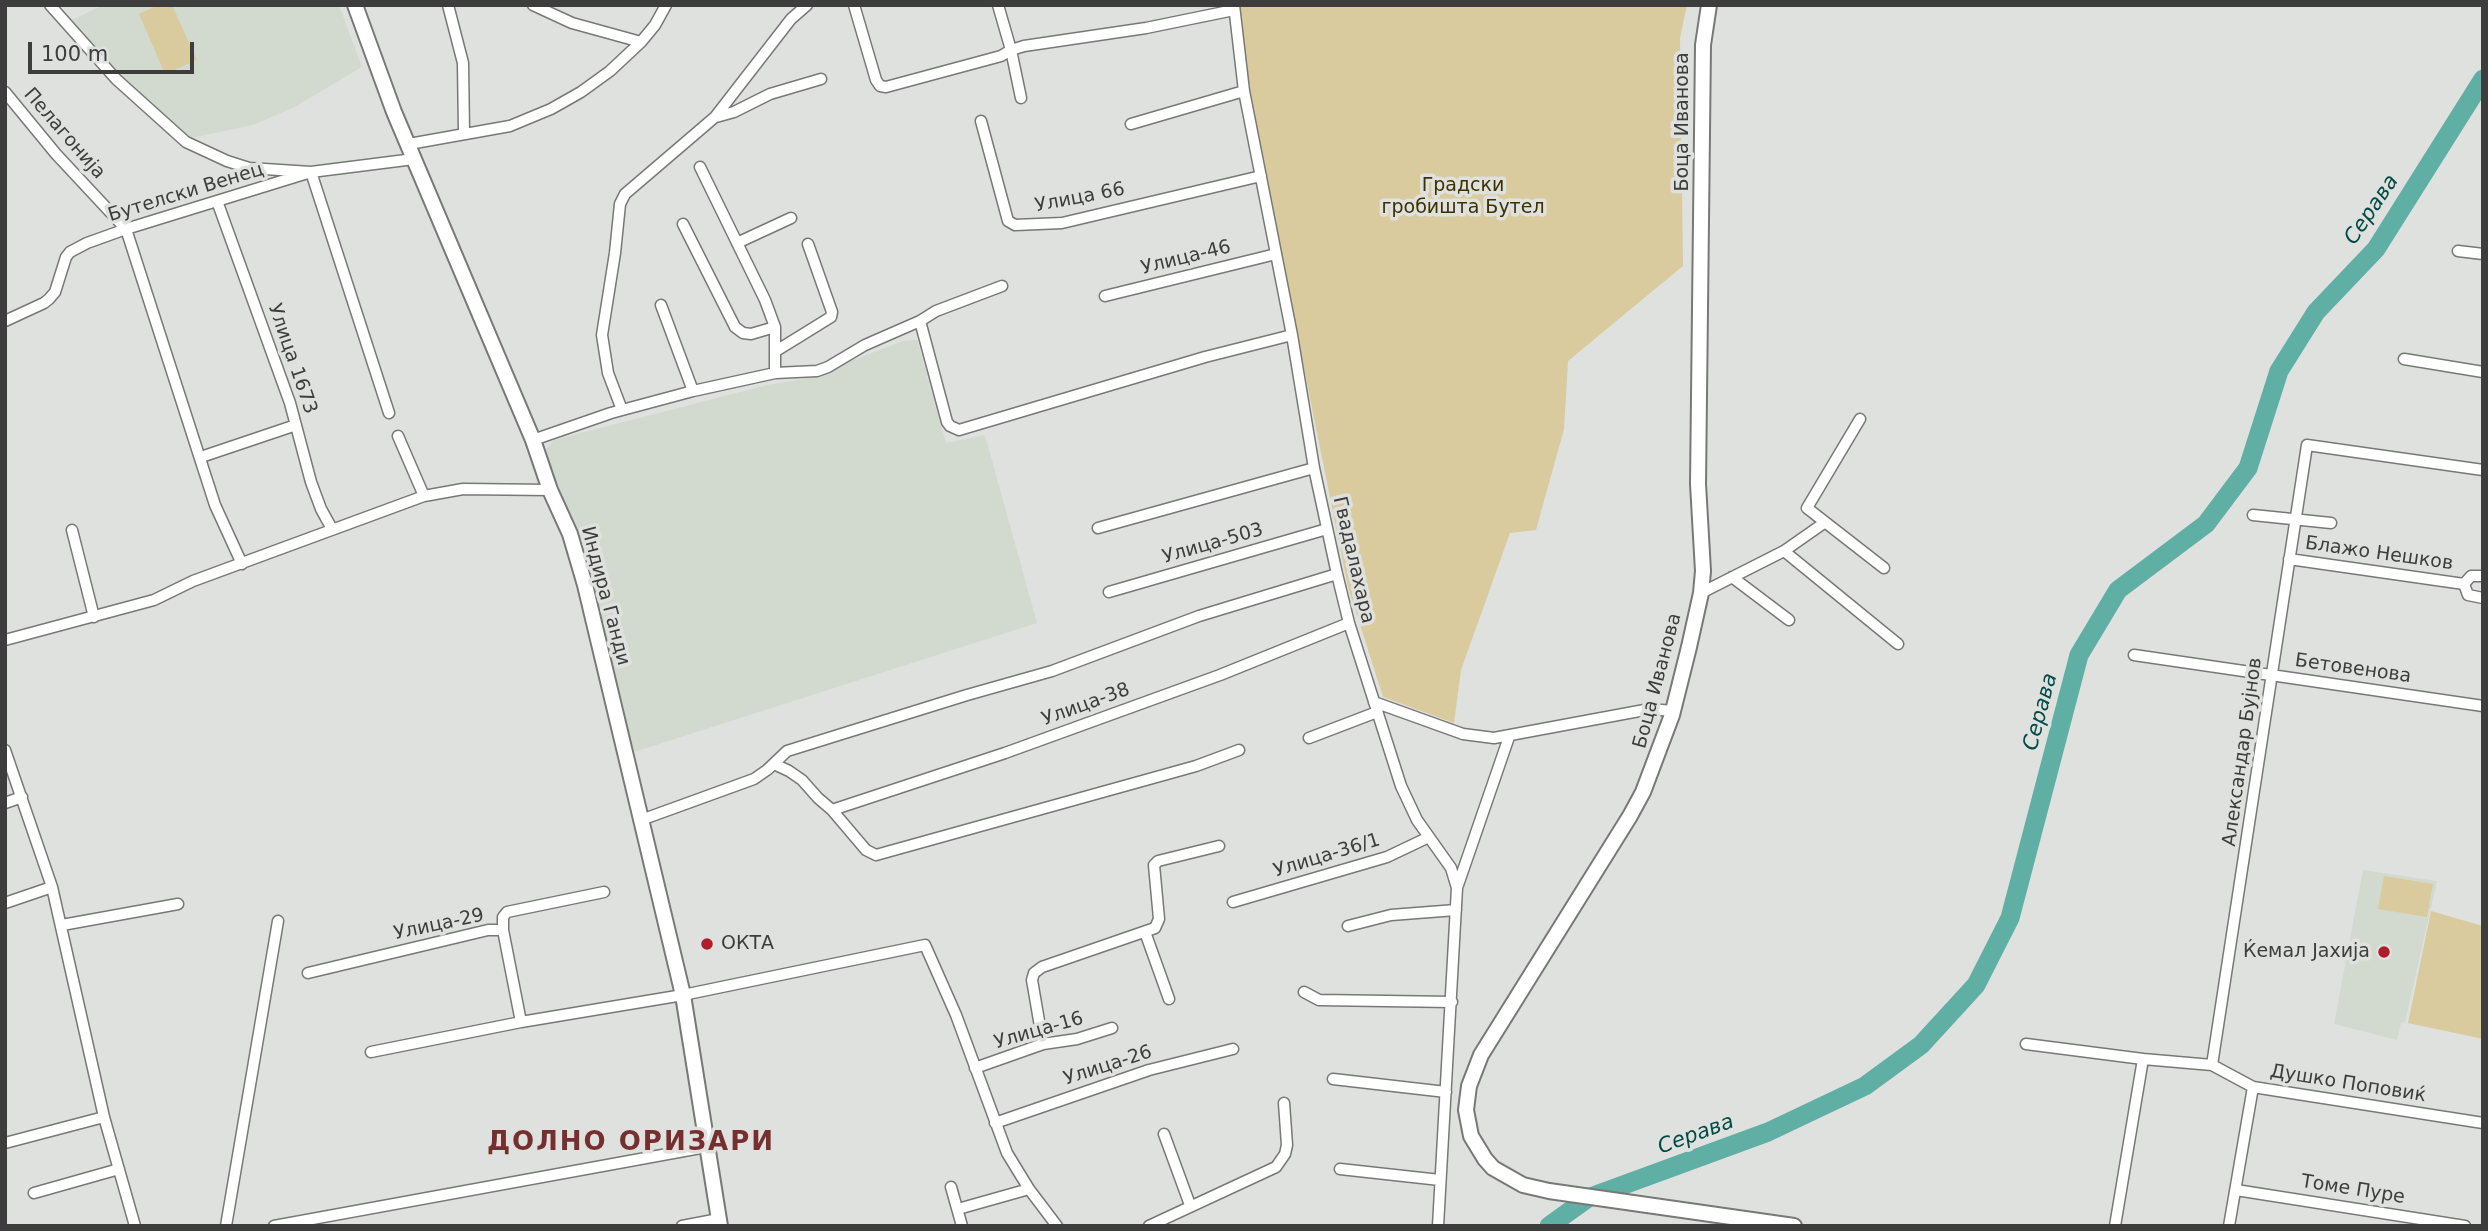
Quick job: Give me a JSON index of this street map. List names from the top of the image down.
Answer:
{
  "streets": {
    "street": [
      "Боца Иванова",
      "Пелагонија",
      "Бутелски Венец",
      "Улица 66",
      "Улица-46",
      "Улица 1673",
      "Улица-503",
      "Блажо Нешков",
      "Гвадалахара",
      "Индира Ганди",
      "Бетовенова",
      "Улица-38",
      "Александар Бујнов",
      "Улица-36/1",
      "Улица-29",
      "Улица-16",
      "Улица-26",
      "Душко Поповиќ",
      "Томе Пуре"
    ]
  },
  "crossings": [
    ["Пелагонија", "Бутелски Венец"],
    ["Бутелски Венец", "Улица 1673"],
    ["Бутелски Венец", "Индира Ганди"],
    ["Улица 66", "Гвадалахара"],
    ["Улица-46", "Гвадалахара"],
    ["Улица-503", "Гвадалахара"],
    ["Блажо Нешков", "Александар Бујнов"],
    ["Гвадалахара", "Улица-38"],
    ["Гвадалахара", "Улица-36/1"],
    ["Бетовенова", "Александар Бујнов"],
    ["Александар Бујнов", "Душко Поповиќ"]
  ],
  "districts": ["ДОЛНО ОРИЗАРИ"],
  "water": ["Серава"],
  "parks": ["Градски гробишта Бутел"],
  "places": ["ОКТА", "Ќемал Јахија"],
  "scale_bar": "100 m"
}
